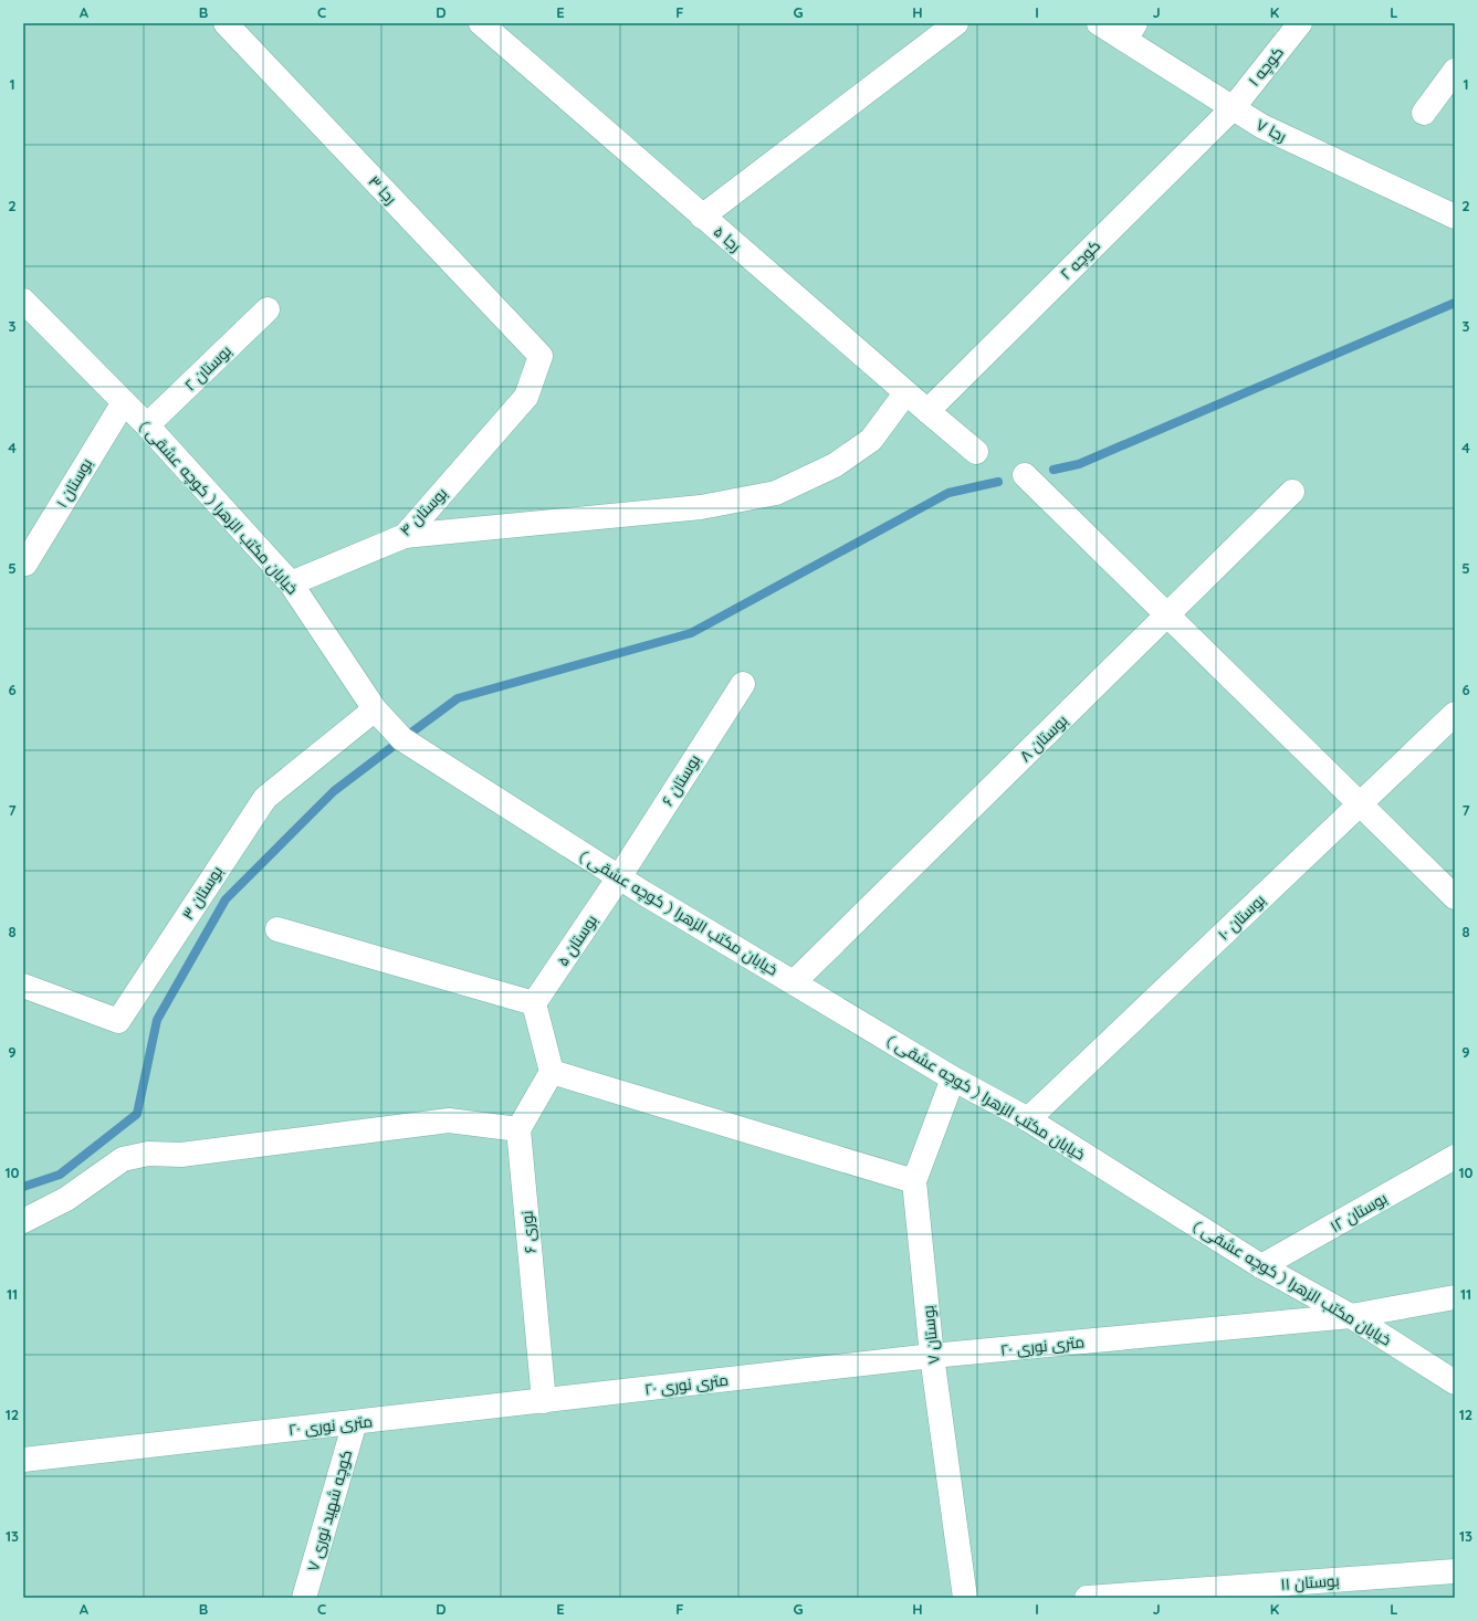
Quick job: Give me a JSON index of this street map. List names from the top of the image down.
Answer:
{
  "streets": {
    "street": [
      "کوچه ۱",
      "رجا ۷",
      "رجا ۳",
      "رجا ۵",
      "کوچه ۲",
      "بوستان ۲",
      "بوستان ۱",
      "خیابان مکتب الزهرا ( کوچه عشقی )",
      "بوستان ۴",
      "بوستان ۸",
      "بوستان ۶",
      "بوستان ۳",
      "بوستان ۱۰",
      "بوستان ۵",
      "بوستان ۱۲",
      "نوری ۶",
      "بوستان ۷",
      "۲۰ متری نوری",
      "کوچه شهید نوری ۷",
      "بوستان ۱۱"
    ]
  },
  "crossings": [
    ["کوچه ۱", "رجا ۷"],
    ["کوچه ۱", "کوچه ۲"],
    ["رجا ۷", "کوچه ۲"],
    ["رجا ۳", "بوستان ۴"],
    ["رجا ۵", "کوچه ۲"],
    ["بوستان ۲", "خیابان مکتب الزهرا ( کوچه عشقی )"],
    ["بوستان ۱", "خیابان مکتب الزهرا ( کوچه عشقی )"],
    ["خیابان مکتب الزهرا ( کوچه عشقی )", "بوستان ۴"],
    ["خیابان مکتب الزهرا ( کوچه عشقی )", "بوستان ۸"],
    ["خیابان مکتب الزهرا ( کوچه عشقی )", "بوستان ۶"],
    ["خیابان مکتب الزهرا ( کوچه عشقی )", "بوستان ۳"],
    ["خیابان مکتب الزهرا ( کوچه عشقی )", "بوستان ۱۰"],
    ["خیابان مکتب الزهرا ( کوچه عشقی )", "بوستان ۵"],
    ["خیابان مکتب الزهرا ( کوچه عشقی )", "بوستان ۱۲"],
    ["خیابان مکتب الزهرا ( کوچه عشقی )", "بوستان ۷"],
    ["خیابان مکتب الزهرا ( کوچه عشقی )", "۲۰ متری نوری"],
    ["بوستان ۶", "بوستان ۵"],
    ["نوری ۶", "۲۰ متری نوری"],
    ["بوستان ۷", "۲۰ متری نوری"],
    ["۲۰ متری نوری", "کوچه شهید نوری ۷"]
  ],
  "grid": {
    "columns": [
      "A",
      "B",
      "C",
      "D",
      "E",
      "F",
      "G",
      "H",
      "I",
      "J",
      "K",
      "L"
    ],
    "rows": [
      "1",
      "2",
      "3",
      "4",
      "5",
      "6",
      "7",
      "8",
      "9",
      "10",
      "11",
      "12",
      "13"
    ]
  }
}
